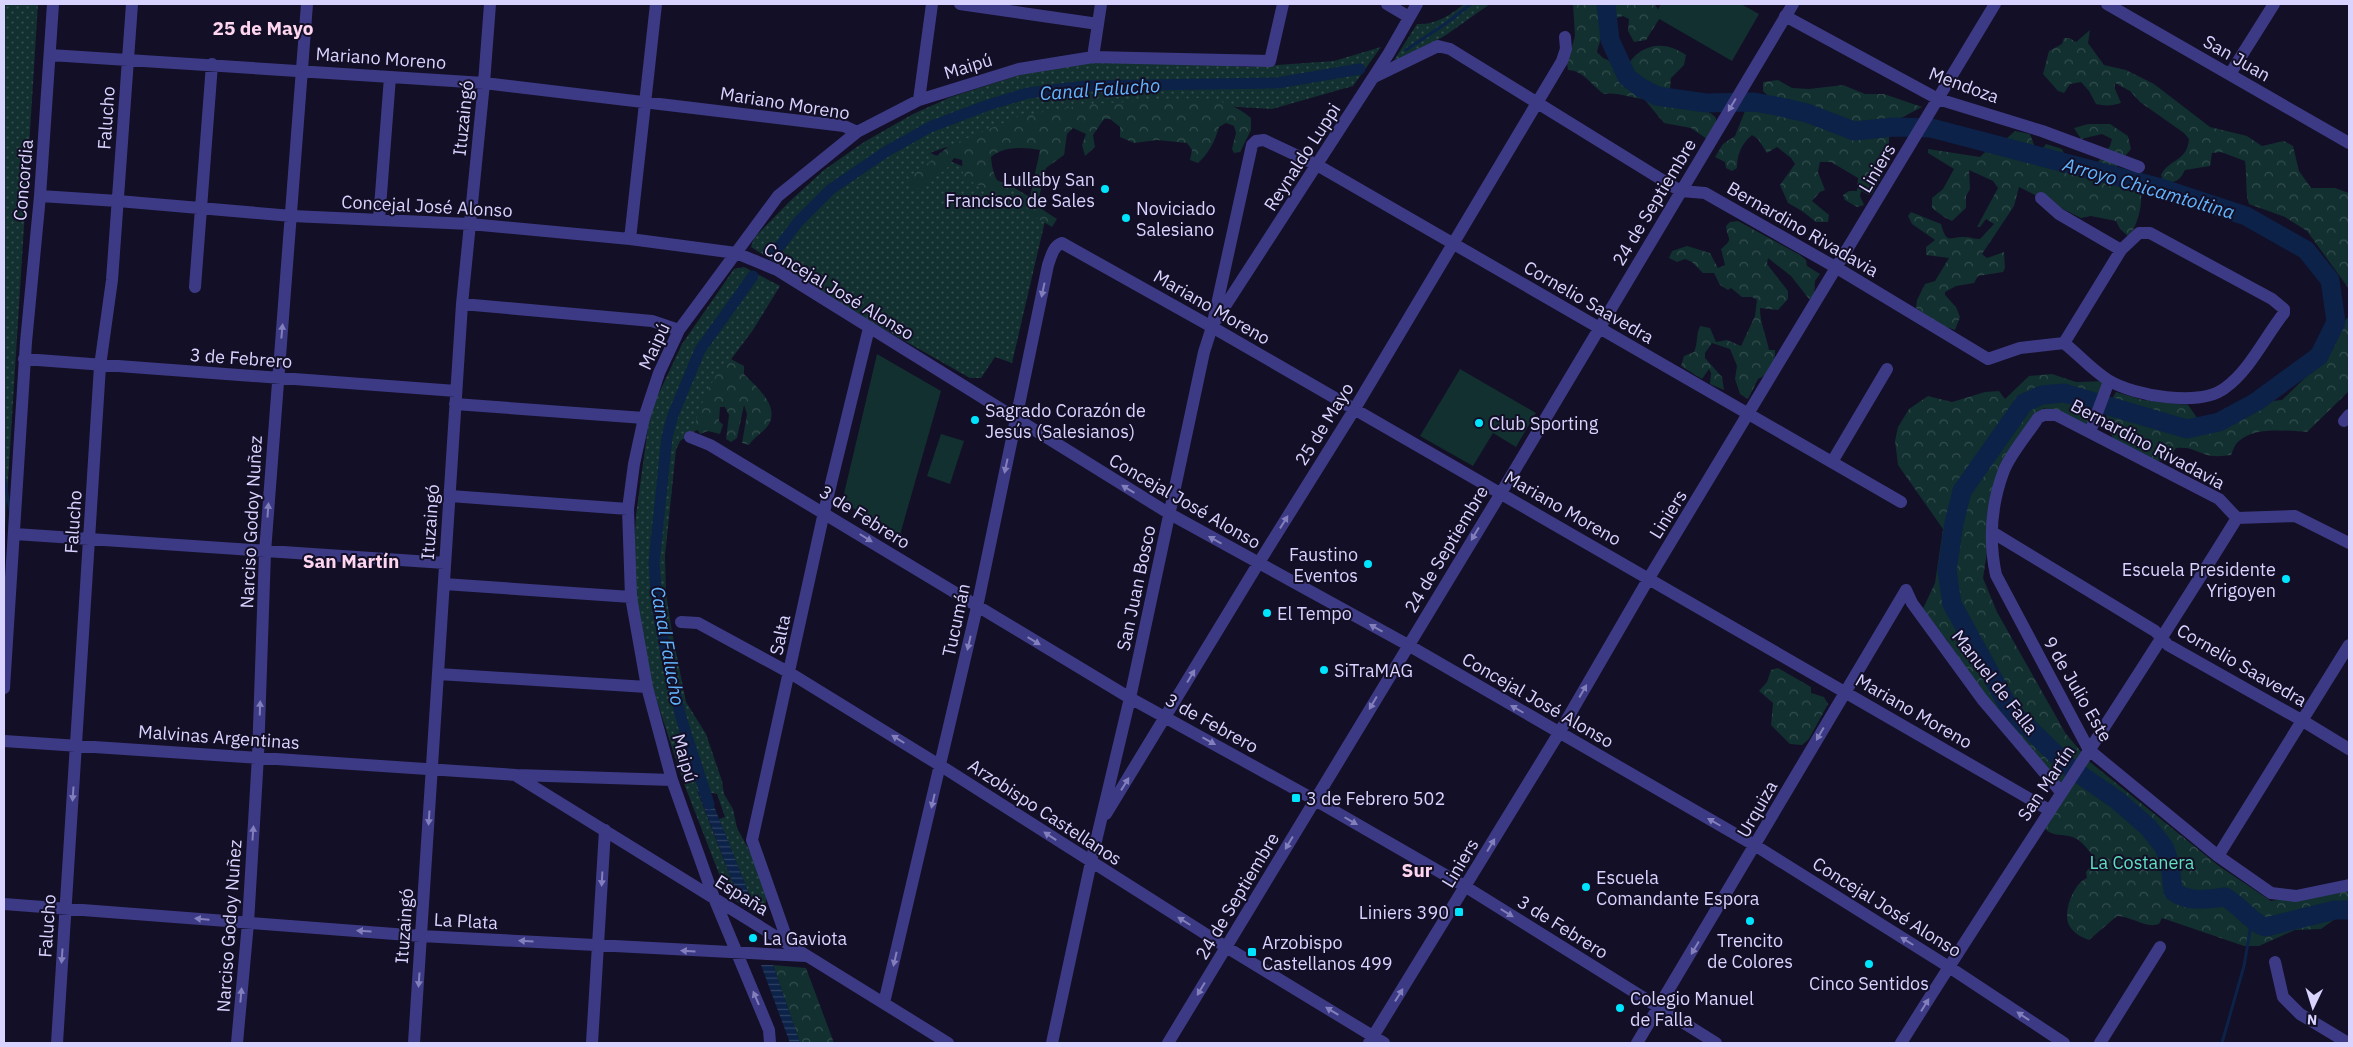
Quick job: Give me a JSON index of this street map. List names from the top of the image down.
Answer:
{
  "streets": {
    "street": [
      "Mariano Moreno",
      "San Juan",
      "Maipú",
      "Mendoza",
      "Falucho",
      "Ituzaingó",
      "Reynaldo Luppi",
      "Liniers",
      "Concordia",
      "24 de Septiembre",
      "Concejal José Alonso",
      "Bernardino Rivadavia",
      "Cornelio Saavedra",
      "3 de Febrero",
      "25 de Mayo",
      "Narciso Godoy Nuñez",
      "San Juan Bosco",
      "Tucumán",
      "Salta",
      "Manuel de Falla",
      "9 de Julio Este",
      "Malvinas Argentinas",
      "San Martín",
      "Urquiza",
      "Arzobispo Castellanos",
      "España",
      "La Plata"
    ]
  },
  "crossings": [
    ["Mariano Moreno", "Maipú"],
    ["Mariano Moreno", "Falucho"],
    ["Mariano Moreno", "Ituzaingó"],
    ["Mariano Moreno", "Reynaldo Luppi"],
    ["Mariano Moreno", "Liniers"],
    ["Mariano Moreno", "Concordia"],
    ["Mariano Moreno", "24 de Septiembre"],
    ["Mariano Moreno", "25 de Mayo"],
    ["Mariano Moreno", "Narciso Godoy Nuñez"],
    ["Mariano Moreno", "San Juan Bosco"],
    ["Mariano Moreno", "Tucumán"],
    ["Mariano Moreno", "San Martín"],
    ["Mariano Moreno", "Urquiza"],
    ["Maipú", "Concejal José Alonso"],
    ["Maipú", "3 de Febrero"],
    ["Maipú", "Malvinas Argentinas"],
    ["Maipú", "España"],
    ["Maipú", "La Plata"],
    ["Mendoza", "Liniers"],
    ["Mendoza", "24 de Septiembre"],
    ["Falucho", "Concejal José Alonso"],
    ["Falucho", "3 de Febrero"],
    ["Falucho", "Malvinas Argentinas"],
    ["Falucho", "La Plata"],
    ["Ituzaingó", "Concejal José Alonso"],
    ["Ituzaingó", "3 de Febrero"],
    ["Ituzaingó", "Malvinas Argentinas"],
    ["Ituzaingó", "La Plata"],
    ["Reynaldo Luppi", "Bernardino Rivadavia"],
    ["Reynaldo Luppi", "Cornelio Saavedra"],
    ["Reynaldo Luppi", "San Juan Bosco"],
    ["Liniers", "Concejal José Alonso"],
    ["Liniers", "Bernardino Rivadavia"],
    ["Liniers", "Cornelio Saavedra"],
    ["Liniers", "3 de Febrero"],
    ["Liniers", "Arzobispo Castellanos"],
    ["Concordia", "Concejal José Alonso"],
    ["Concordia", "3 de Febrero"],
    ["24 de Septiembre", "Concejal José Alonso"],
    ["24 de Septiembre", "Bernardino Rivadavia"],
    ["24 de Septiembre", "Cornelio Saavedra"],
    ["24 de Septiembre", "3 de Febrero"],
    ["24 de Septiembre", "Arzobispo Castellanos"],
    ["Concejal José Alonso", "25 de Mayo"],
    ["Concejal José Alonso", "Narciso Godoy Nuñez"],
    ["Concejal José Alonso", "San Juan Bosco"],
    ["Concejal José Alonso", "Tucumán"],
    ["Concejal José Alonso", "Salta"],
    ["Concejal José Alonso", "San Martín"],
    ["Concejal José Alonso", "Urquiza"],
    ["Bernardino Rivadavia", "25 de Mayo"],
    ["Bernardino Rivadavia", "9 de Julio Este"],
    ["Bernardino Rivadavia", "San Martín"],
    ["Cornelio Saavedra", "25 de Mayo"],
    ["Cornelio Saavedra", "San Juan Bosco"],
    ["Cornelio Saavedra", "9 de Julio Este"],
    ["Cornelio Saavedra", "San Martín"],
    ["3 de Febrero", "25 de Mayo"],
    ["3 de Febrero", "Narciso Godoy Nuñez"],
    ["3 de Febrero", "San Juan Bosco"],
    ["3 de Febrero", "Tucumán"],
    ["3 de Febrero", "Salta"],
    ["3 de Febrero", "Urquiza"],
    ["25 de Mayo", "San Juan Bosco"],
    ["Narciso Godoy Nuñez", "Malvinas Argentinas"],
    ["Narciso Godoy Nuñez", "La Plata"],
    ["San Juan Bosco", "Arzobispo Castellanos"],
    ["Tucumán", "Arzobispo Castellanos"],
    ["Tucumán", "España"],
    ["Salta", "Arzobispo Castellanos"],
    ["Salta", "España"],
    ["Manuel de Falla", "San Martín"],
    ["Manuel de Falla", "Urquiza"],
    ["9 de Julio Este", "San Martín"],
    ["Malvinas Argentinas", "España"],
    ["España", "La Plata"]
  ],
  "one_way": [
    "Liniers",
    "24 de Septiembre",
    "Concejal José Alonso",
    "3 de Febrero",
    "25 de Mayo",
    "Narciso Godoy Nuñez",
    "Tucumán",
    "Urquiza",
    "Arzobispo Castellanos",
    "La Plata"
  ],
  "districts": ["25 de Mayo", "San Martín", "Sur"],
  "water": ["Canal Falucho", "Arroyo Chicamtoltina"],
  "parks": ["La Costanera"],
  "places": {
    "other": [
      "Lullaby San Francisco de Sales",
      "Noviciado Salesiano",
      "Sagrado Corazón de Jesús (Salesianos)",
      "Club Sporting",
      "Faustino Eventos",
      "Escuela Presidente Yrigoyen",
      "El Tempo",
      "SiTraMAG",
      "Escuela Comandante Espora",
      "Trencito de Colores",
      "La Gaviota",
      "Cinco Sentidos",
      "Colegio Manuel de Falla"
    ],
    "transit": ["3 de Febrero 502", "Liniers 390", "Arzobispo Castellanos 499"]
  },
  "north": "bottom"
}
